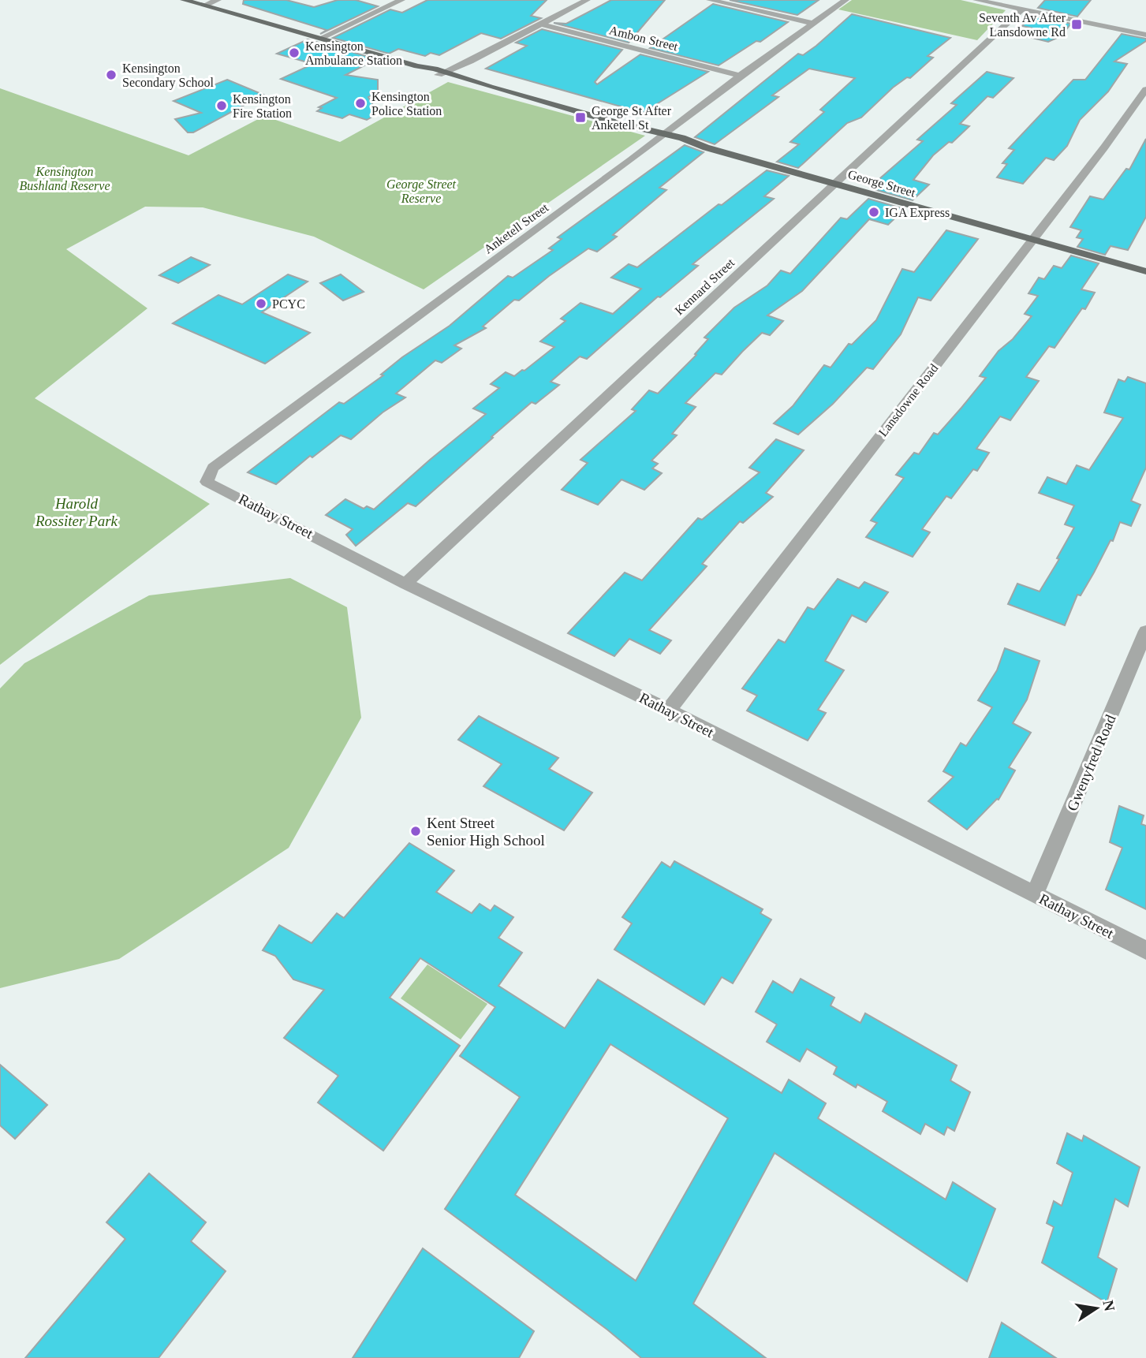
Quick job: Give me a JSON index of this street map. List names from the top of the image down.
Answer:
{
  "streets": {
    "main road": ["George Street"],
    "street": [
      "Ambon Street",
      "Anketell Street",
      "Kennard Street",
      "Lansdowne Road",
      "Rathay Street",
      "Gwenyfred Road"
    ]
  },
  "crossings": [
    ["Ambon Street", "Anketell Street"],
    ["George Street", "Anketell Street"],
    ["George Street", "Kennard Street"],
    ["George Street", "Lansdowne Road"],
    ["Anketell Street", "Rathay Street"],
    ["Kennard Street", "Rathay Street"],
    ["Lansdowne Road", "Rathay Street"],
    ["Rathay Street", "Gwenyfred Road"]
  ],
  "parks": ["Kensington Bushland Reserve", "George Street Reserve", "Harold Rossiter Park"],
  "places": {
    "transit": ["Seventh Av After Lansdowne Rd", "George St After Anketell St"],
    "other": [
      "Kensington Ambulance Station",
      "Kensington Secondary School",
      "Kensington Police Station",
      "Kensington Fire Station",
      "IGA Express",
      "PCYC",
      "Kent Street Senior High School"
    ]
  },
  "north": "right"
}
